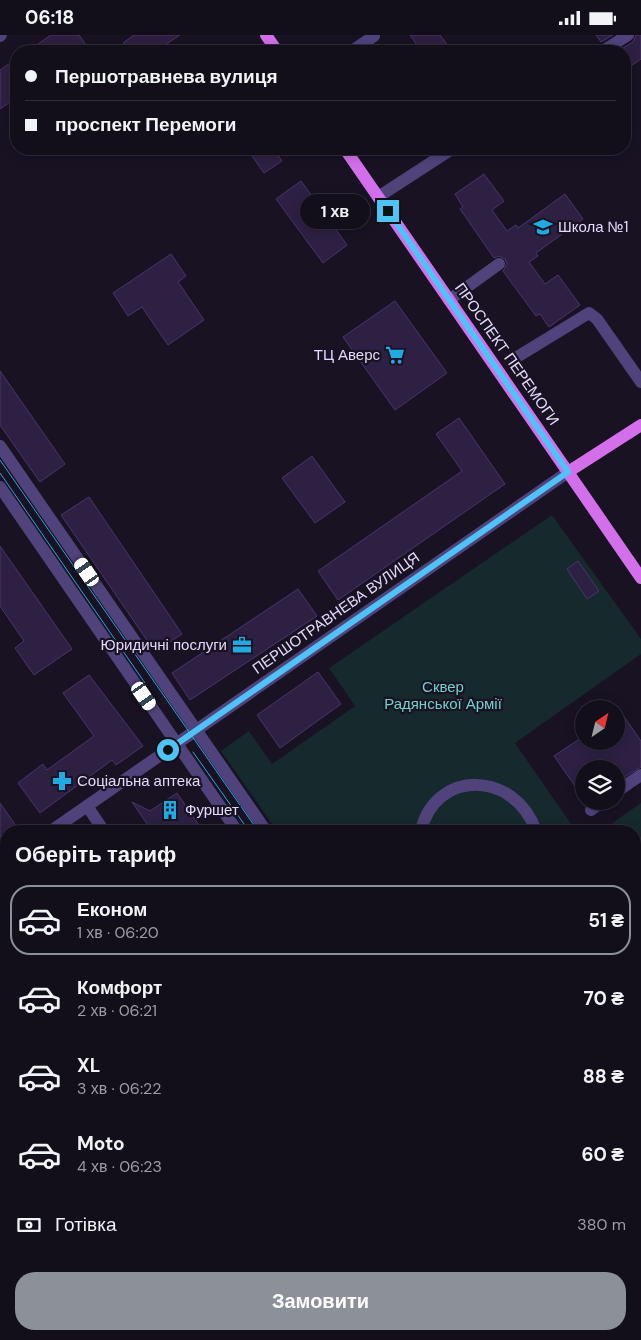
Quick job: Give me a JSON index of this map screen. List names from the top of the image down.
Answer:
{
  "streets": {
    "main road": ["ПРОСПЕКТ ПЕРЕМОГИ", "ПЕРШОТРАВНЕВА ВУЛИЦЯ"]
  },
  "crossings": [
    ["ПРОСПЕКТ ПЕРЕМОГИ", "ПЕРШОТРАВНЕВА ВУЛИЦЯ"]
  ],
  "parks": ["Сквер Радянської Армії"],
  "places": {
    "school or university": ["Школа №1"],
    "supermarket": ["ТЦ Аверс"],
    "office": ["Юридичні послуги"],
    "pharmacy": ["Соціальна аптека"],
    "building": ["Фуршет"]
  },
  "north": "top right",
  "page": {
    "status": "06:18",
    "banner": ["Першотравнева вулиця", "проспект Перемоги"],
    "bubble": "1 хв",
    "heading": "Оберіть тариф",
    "list": [
      {
        "name": "Економ",
        "note": "1 хв · 06:20",
        "value": "51 ₴"
      },
      {
        "name": "Комфорт",
        "note": "2 хв · 06:21",
        "value": "70 ₴"
      },
      {
        "name": "XL",
        "note": "3 хв · 06:22",
        "value": "88 ₴"
      },
      {
        "name": "Moto",
        "note": "4 хв · 06:23",
        "value": "60 ₴"
      }
    ],
    "pay": ["Готівка", "380 m"],
    "buttons": "Замовити"
  }
}
